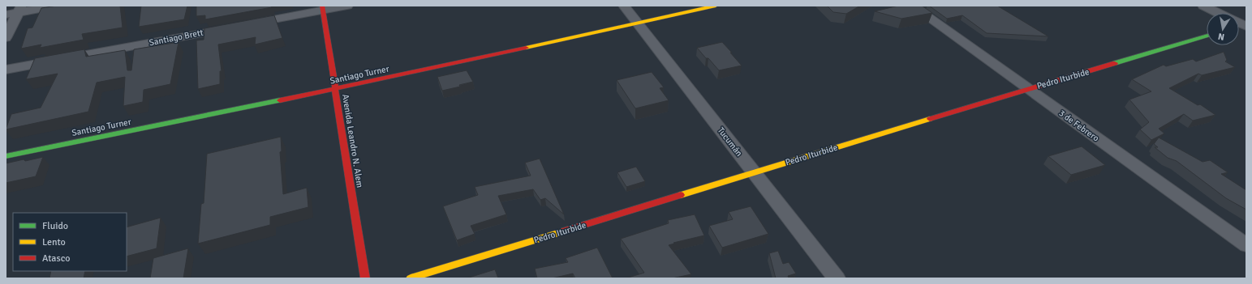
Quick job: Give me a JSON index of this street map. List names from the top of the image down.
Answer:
{
  "streets": {
    "street": [
      "Santiago Brett",
      "Santiago Turner",
      "Pedro Iturbide",
      "3 de Febrero",
      "Avenida Leandro N. Alem",
      "Tucumán"
    ]
  },
  "crossings": [
    ["Santiago Turner", "Avenida Leandro N. Alem"],
    ["Santiago Turner", "Tucumán"],
    ["Pedro Iturbide", "3 de Febrero"],
    ["Pedro Iturbide", "Tucumán"]
  ],
  "legend": ["Fluido", "Lento", "Atasco"],
  "north": "bottom"
}
